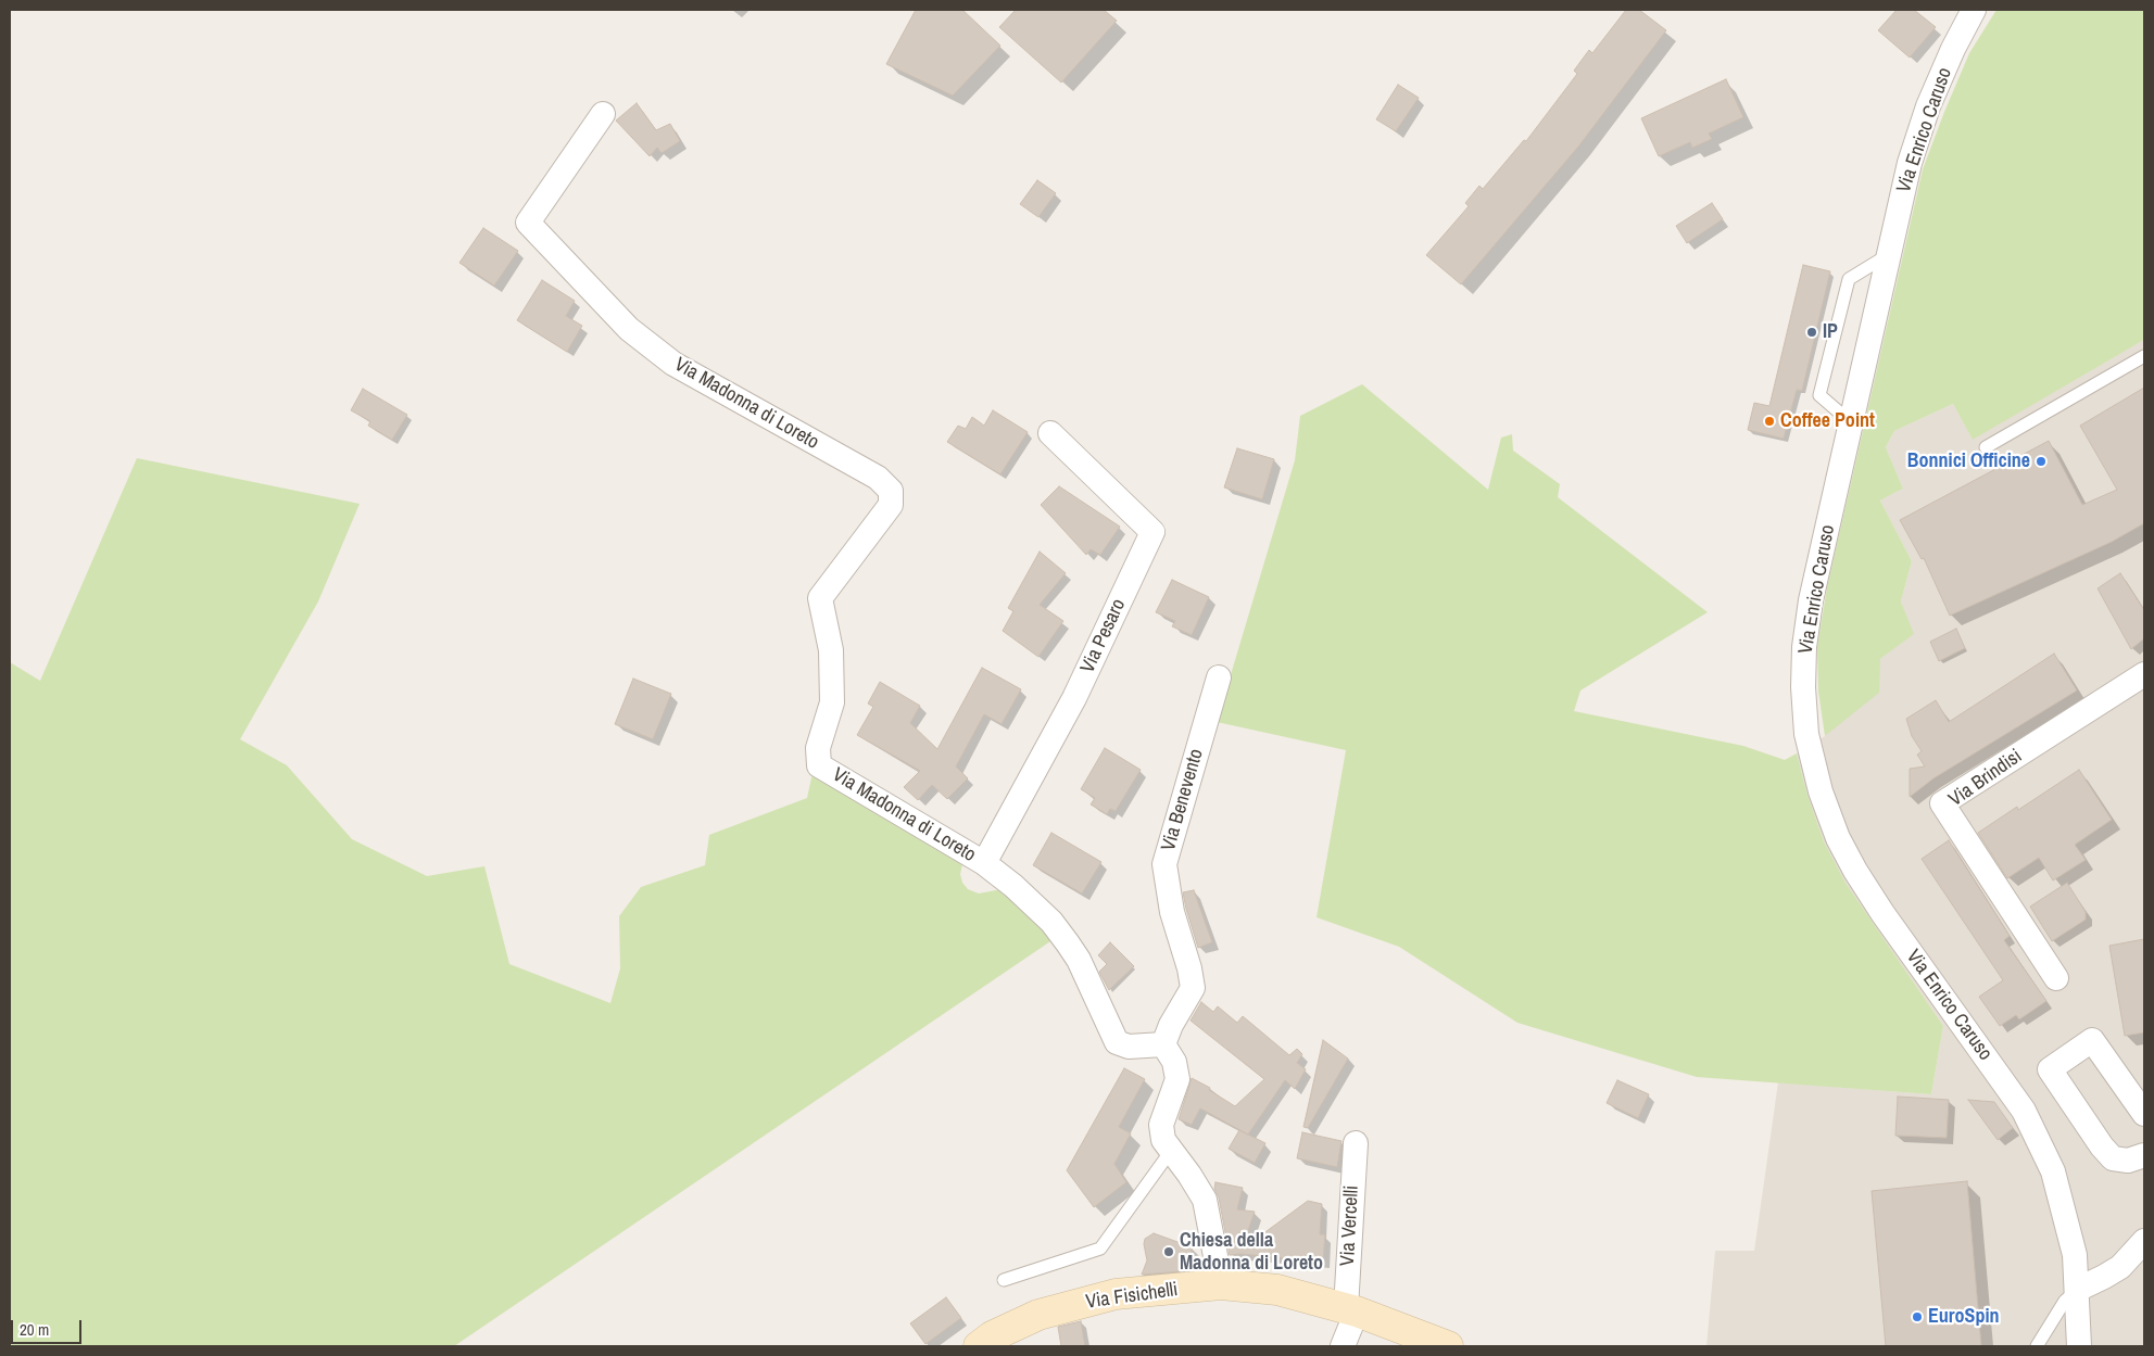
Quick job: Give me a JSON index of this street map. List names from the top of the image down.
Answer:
{
  "streets": {
    "main road": ["Via Fisichelli"],
    "street": [
      "Via Enrico Caruso",
      "Via Madonna di Loreto",
      "Via Pesaro",
      "Via Brindisi",
      "Via Benevento",
      "Via Vercelli"
    ]
  },
  "crossings": [
    ["Via Madonna di Loreto", "Via Pesaro"],
    ["Via Madonna di Loreto", "Via Benevento"],
    ["Via Vercelli", "Via Fisichelli"]
  ],
  "places": [
    "IP",
    "Coffee Point",
    "Bonnici Officine",
    "Chiesa della Madonna di Loreto",
    "EuroSpin"
  ],
  "scale_bar": "20 m"
}
